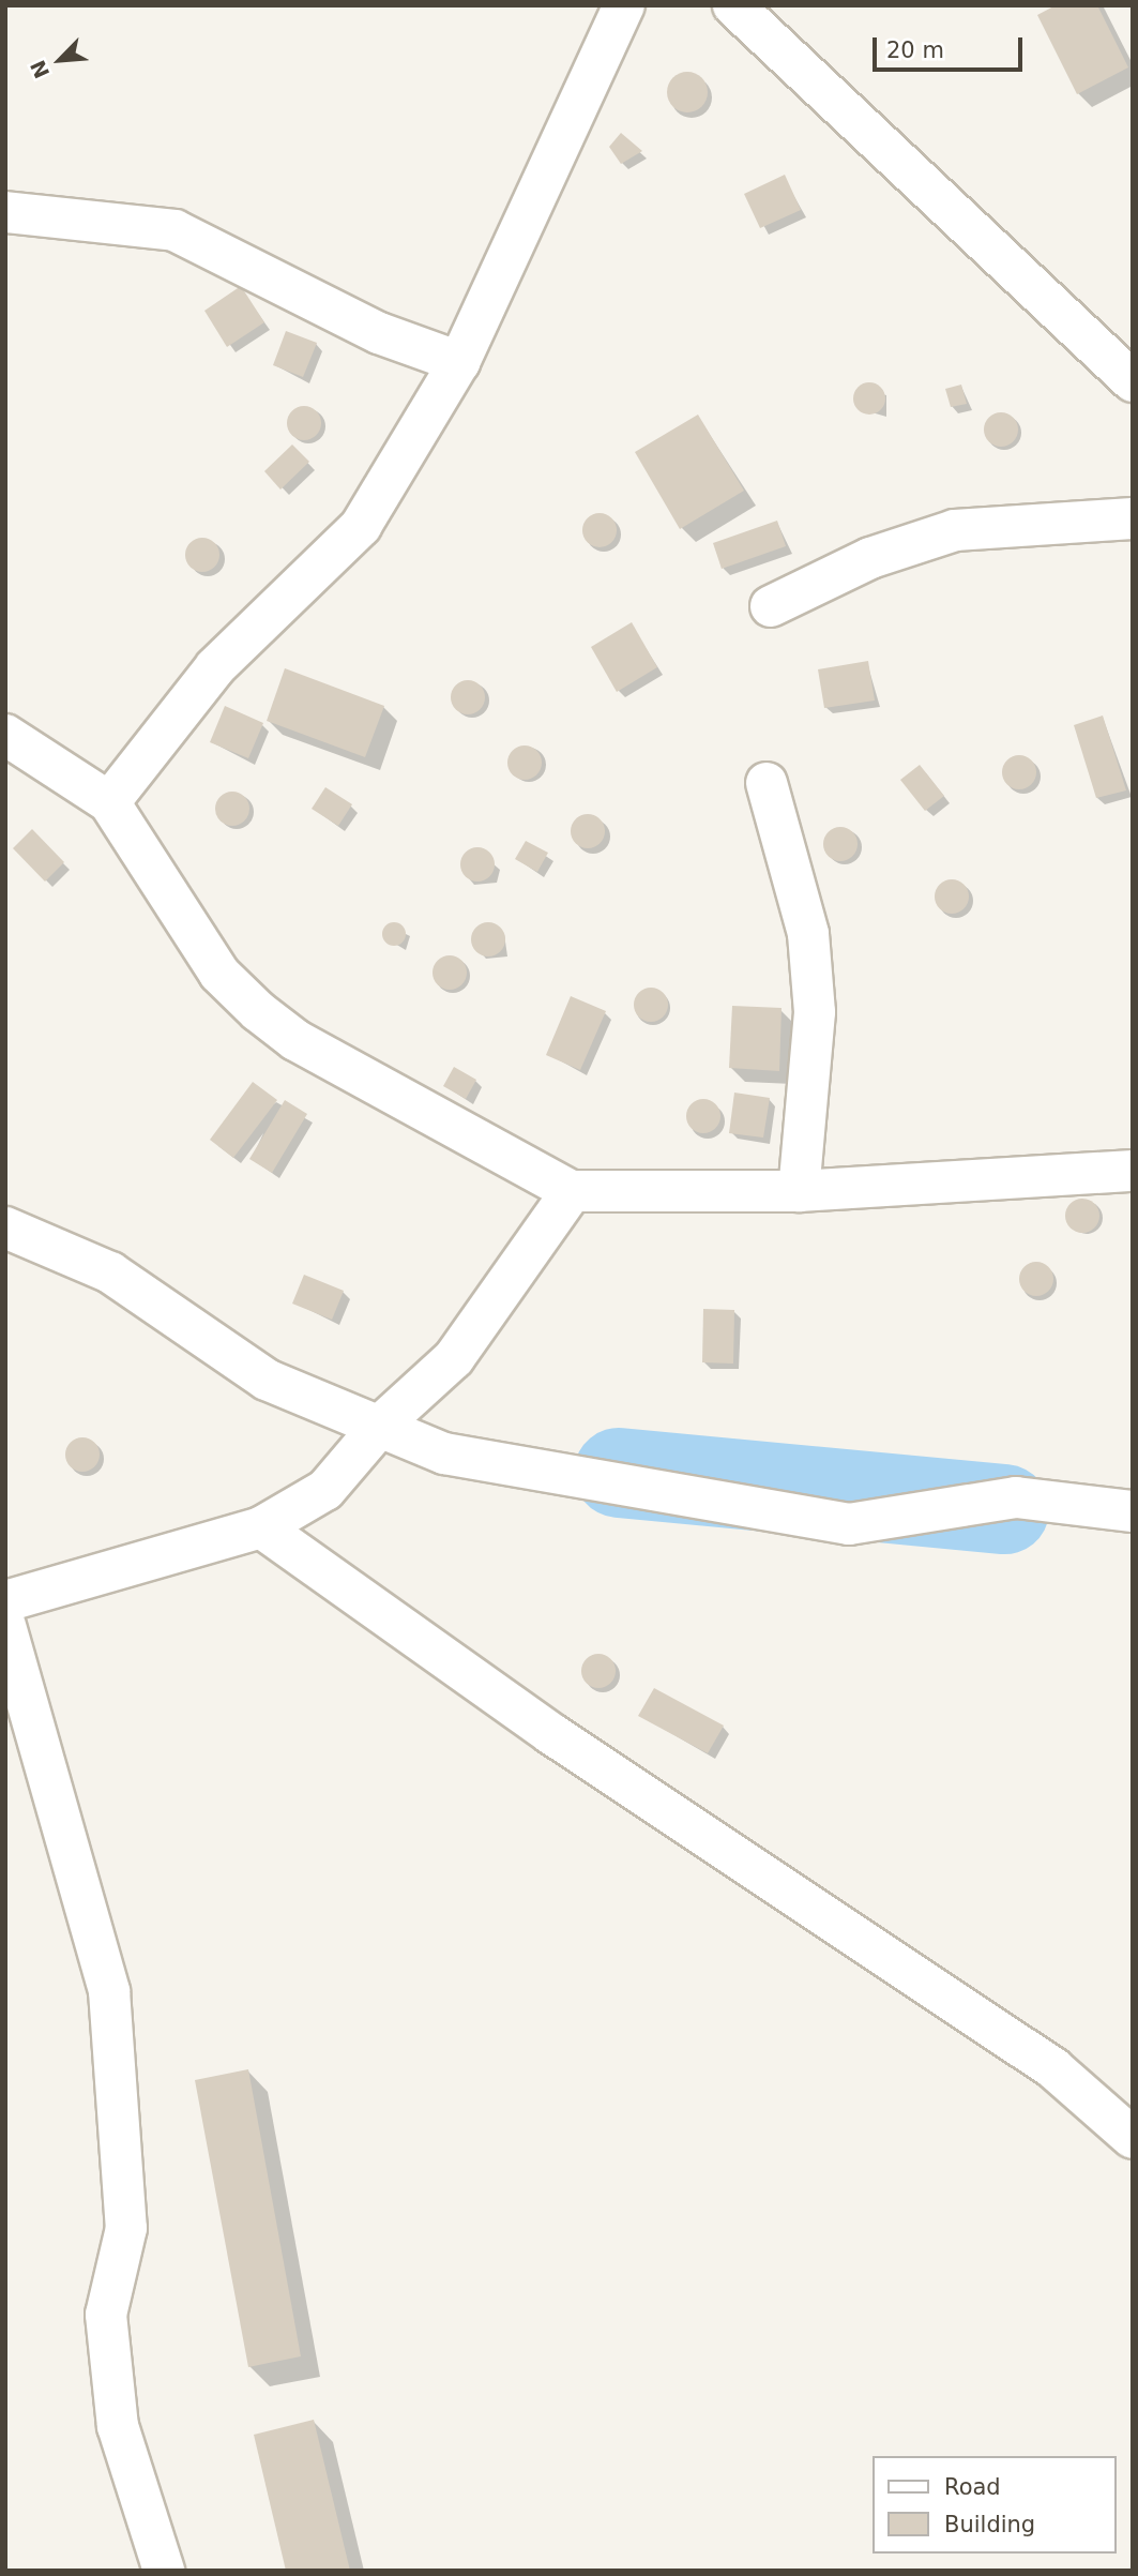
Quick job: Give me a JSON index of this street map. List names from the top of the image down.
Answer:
{
  "legend": ["Road", "Building"],
  "scale_bar": "20 m",
  "north": "bottom left"
}
